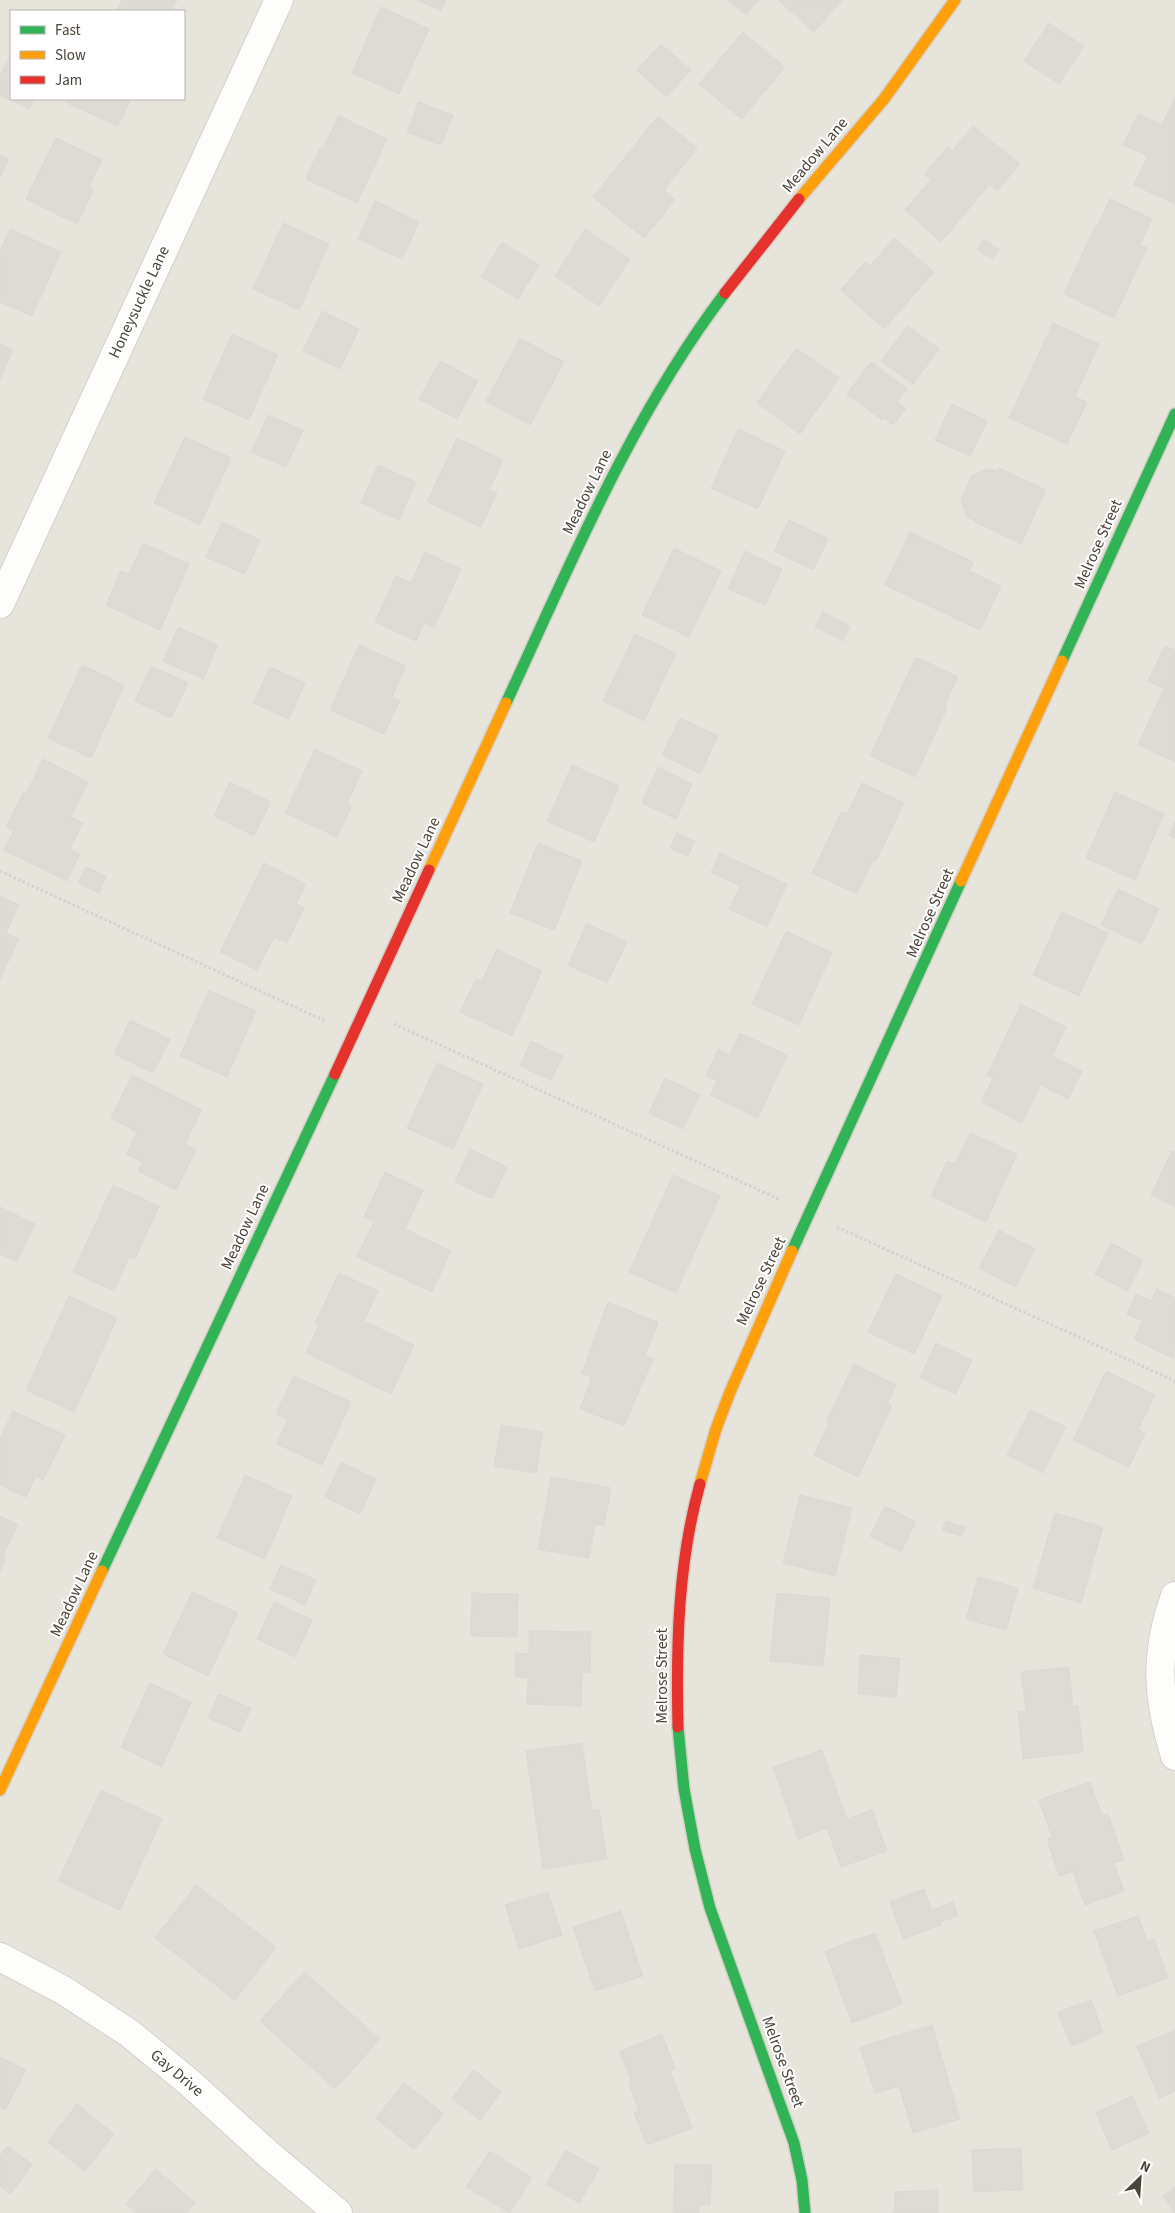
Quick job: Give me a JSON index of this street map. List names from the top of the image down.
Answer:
{
  "streets": {
    "street": [
      "Meadow Lane",
      "Honeysuckle Lane",
      "Melrose Street",
      "Gay Drive"
    ]
  },
  "legend": ["Fast", "Slow", "Jam"],
  "north": "top right"
}
